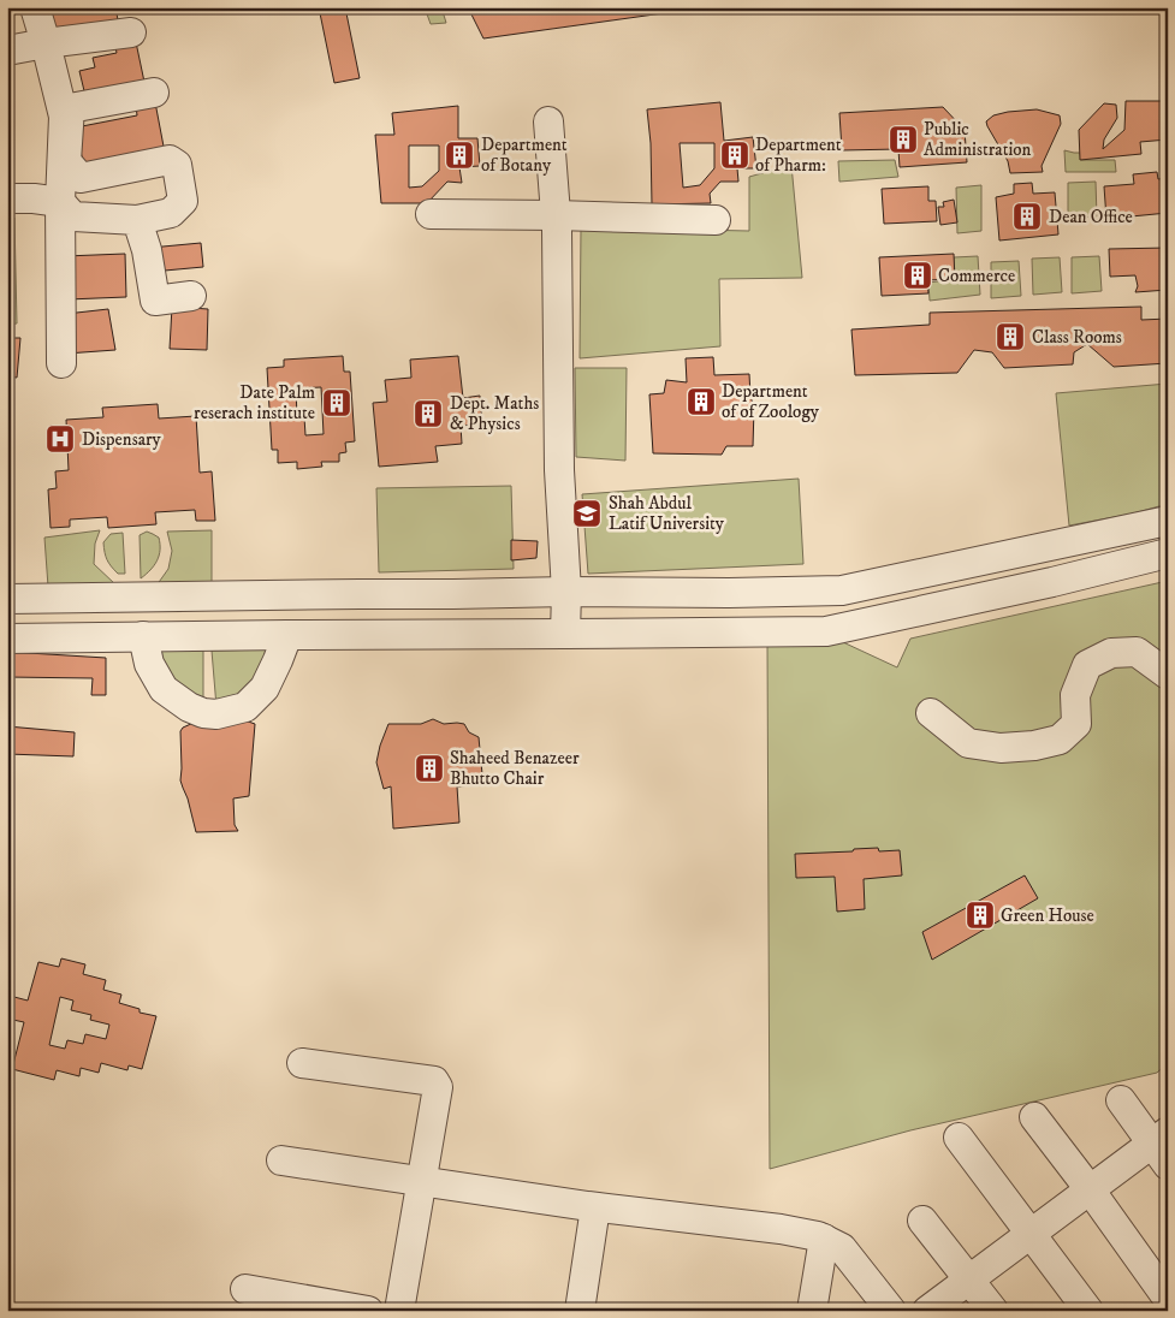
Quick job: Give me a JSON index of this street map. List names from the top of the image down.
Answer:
{
  "places": {
    "building": [
      "Public Administration",
      "Department of Botany",
      "Department of Pharm:",
      "Dean Office",
      "Commerce",
      "Class Rooms",
      "Department of of Zoology",
      "Date Palm reserach institute",
      "Dept. Maths & Physics",
      "Shaheed Benazeer Bhutto Chair",
      "Green House"
    ],
    "hospital": ["Dispensary"],
    "school or university": ["Shah Abdul Latif University"]
  }
}
